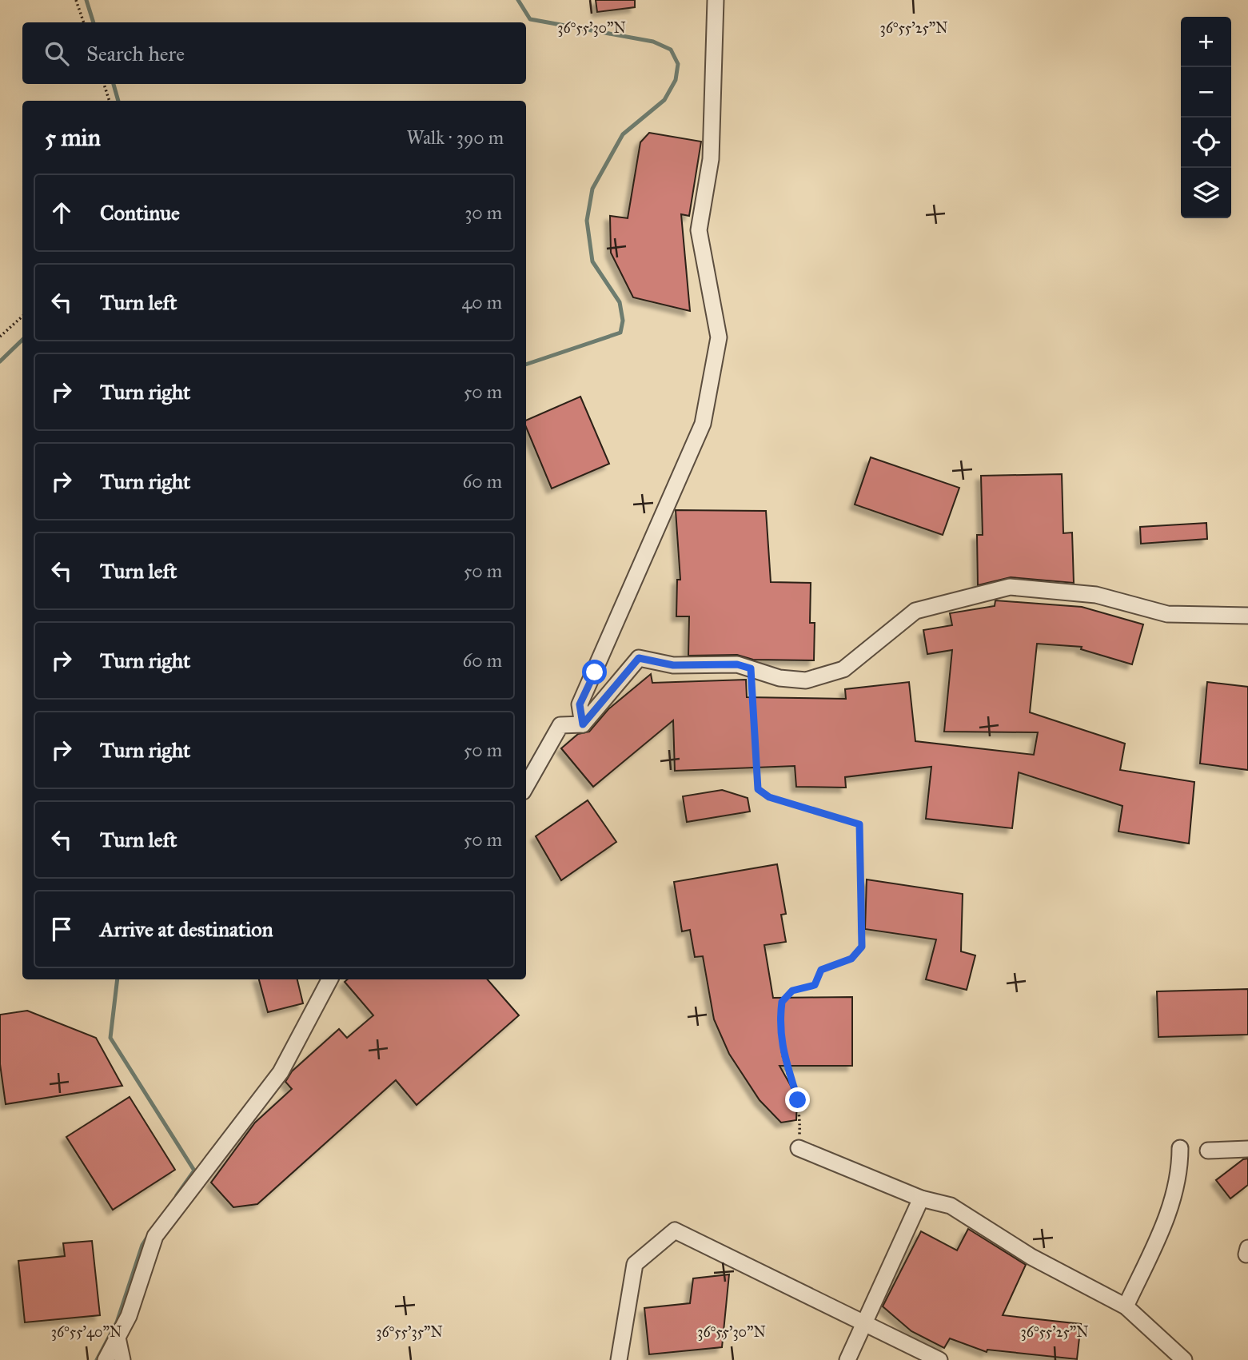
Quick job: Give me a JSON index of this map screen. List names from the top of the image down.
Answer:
{
  "page": {
    "map_buttons": ["+", "−"],
    "search": "Search here",
    "heading": ["5 min", "Walk · 390 m"],
    "list": [
      ["Continue", "30 m"],
      ["Turn left", "40 m"],
      ["Turn right", "50 m"],
      ["Turn right", "60 m"],
      ["Turn left", "50 m"],
      ["Turn right", "60 m"],
      ["Turn right", "50 m"],
      ["Turn left", "50 m"],
      "Arrive at destination"
    ]
  },
  "coordinates": [
    "36°55'30\"N",
    "36°55'25\"N",
    "36°55'40\"N",
    "36°55'35\"N"
  ]
}
